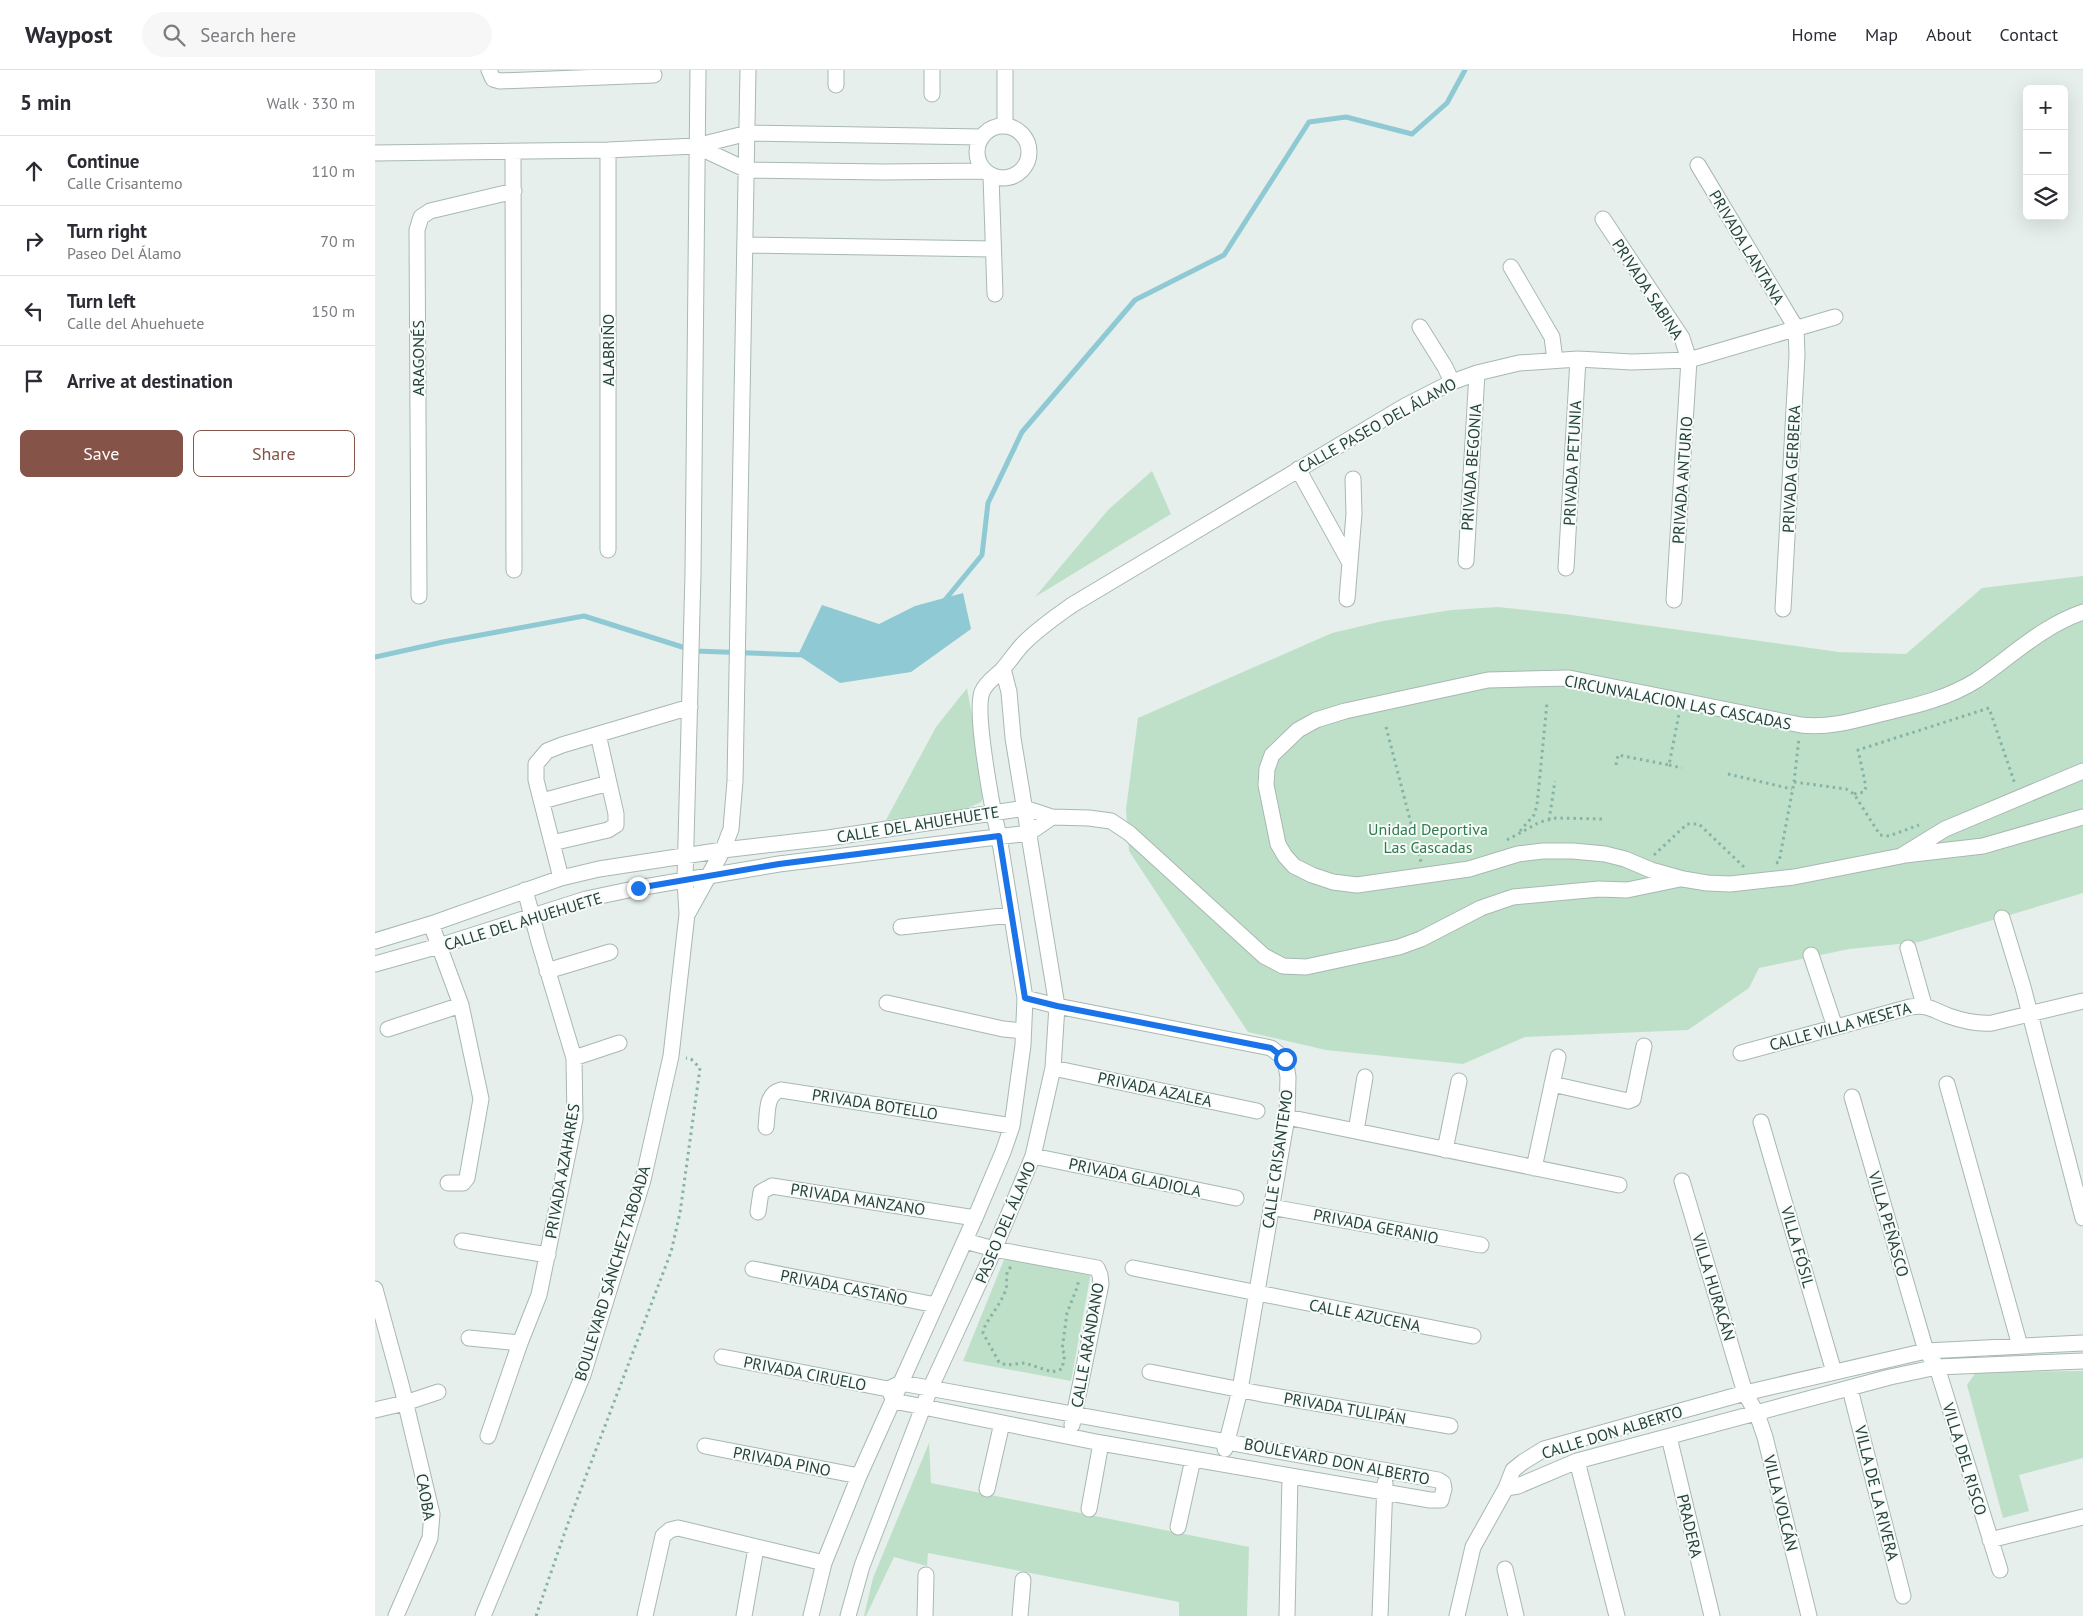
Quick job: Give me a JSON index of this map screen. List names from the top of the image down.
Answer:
{
  "streets": {
    "street": [
      "PRIVADA LANTANA",
      "PRIVADA SABINA",
      "ALABRIÑO",
      "ARAGONÉS",
      "CALLE PASEO DEL ÁLAMO",
      "PRIVADA PETUNIA",
      "PRIVADA BEGONIA",
      "PRIVADA GERBERA",
      "PRIVADA ANTURIO",
      "CIRCUNVALACION LAS CASCADAS",
      "CALLE DEL AHUEHUETE",
      "CALLE VILLA MESETA",
      "PRIVADA AZALEA",
      "PRIVADA BOTELLO",
      "CALLE CRISANTEMO",
      "PRIVADA AZAHARES",
      "PRIVADA GLADIOLA",
      "PRIVADA MANZANO",
      "PASEO DEL ÁLAMO",
      "VILLA PEÑASCO",
      "PRIVADA GERANIO",
      "VILLA FÓSIL",
      "BOULEVARD SÁNCHEZ TABOADA",
      "PRIVADA CASTAÑO",
      "VILLA HURACÁN",
      "CALLE AZUCENA",
      "CALLE ARÁNDANO",
      "PRIVADA CIRUELO",
      "PRIVADA TULIPÁN",
      "CALLE DON ALBERTO",
      "VILLA DEL RISCO",
      "PRIVADA PINO",
      "BOULEVARD DON ALBERTO",
      "VILLA DE LA RIVERA",
      "CAOBA",
      "VILLA VOLCÁN",
      "PRADERA"
    ]
  },
  "crossings": [
    ["PRIVADA LANTANA", "CALLE PASEO DEL ÁLAMO"],
    ["PRIVADA LANTANA", "PRIVADA GERBERA"],
    ["PRIVADA SABINA", "CALLE PASEO DEL ÁLAMO"],
    ["PRIVADA SABINA", "PRIVADA ANTURIO"],
    ["CALLE PASEO DEL ÁLAMO", "PRIVADA PETUNIA"],
    ["CALLE PASEO DEL ÁLAMO", "PRIVADA BEGONIA"],
    ["CALLE PASEO DEL ÁLAMO", "PRIVADA GERBERA"],
    ["CALLE PASEO DEL ÁLAMO", "PRIVADA ANTURIO"],
    ["CALLE PASEO DEL ÁLAMO", "CALLE DEL AHUEHUETE"],
    ["CALLE PASEO DEL ÁLAMO", "PASEO DEL ÁLAMO"],
    ["CALLE DEL AHUEHUETE", "PRIVADA AZAHARES"],
    ["CALLE DEL AHUEHUETE", "PASEO DEL ÁLAMO"],
    ["PRIVADA AZALEA", "PASEO DEL ÁLAMO"],
    ["PRIVADA BOTELLO", "PASEO DEL ÁLAMO"],
    ["CALLE CRISANTEMO", "PASEO DEL ÁLAMO"],
    ["CALLE CRISANTEMO", "PRIVADA GERANIO"],
    ["CALLE CRISANTEMO", "CALLE AZUCENA"],
    ["CALLE CRISANTEMO", "PRIVADA TULIPÁN"],
    ["CALLE CRISANTEMO", "BOULEVARD DON ALBERTO"],
    ["PRIVADA GLADIOLA", "PASEO DEL ÁLAMO"],
    ["PRIVADA MANZANO", "PASEO DEL ÁLAMO"],
    ["PASEO DEL ÁLAMO", "PRIVADA CASTAÑO"],
    ["PASEO DEL ÁLAMO", "CALLE ARÁNDANO"],
    ["PASEO DEL ÁLAMO", "PRIVADA CIRUELO"],
    ["PASEO DEL ÁLAMO", "PRIVADA PINO"],
    ["PASEO DEL ÁLAMO", "BOULEVARD DON ALBERTO"],
    ["VILLA PEÑASCO", "CALLE DON ALBERTO"],
    ["VILLA PEÑASCO", "VILLA DEL RISCO"],
    ["VILLA FÓSIL", "CALLE DON ALBERTO"],
    ["VILLA HURACÁN", "CALLE DON ALBERTO"],
    ["VILLA HURACÁN", "VILLA VOLCÁN"],
    ["CALLE ARÁNDANO", "BOULEVARD DON ALBERTO"],
    ["PRIVADA CIRUELO", "BOULEVARD DON ALBERTO"],
    ["CALLE DON ALBERTO", "VILLA DEL RISCO"],
    ["CALLE DON ALBERTO", "VILLA DE LA RIVERA"],
    ["CALLE DON ALBERTO", "VILLA VOLCÁN"],
    ["CALLE DON ALBERTO", "PRADERA"]
  ],
  "parks": ["Unidad Deportiva Las Cascadas"],
  "page": {
    "header": "Waypost",
    "search": "Search here",
    "nav": [
      "Home",
      "Map",
      "About",
      "Contact"
    ],
    "heading": ["5 min", "Walk · 330 m"],
    "map_buttons": ["+", "−"],
    "list": [
      ["Continue", "Calle Crisantemo", "110 m"],
      ["Turn right", "Paseo Del Álamo", "70 m"],
      ["Turn left", "Calle del Ahuehuete", "150 m"],
      "Arrive at destination"
    ],
    "buttons": ["Save", "Share"]
  }
}
